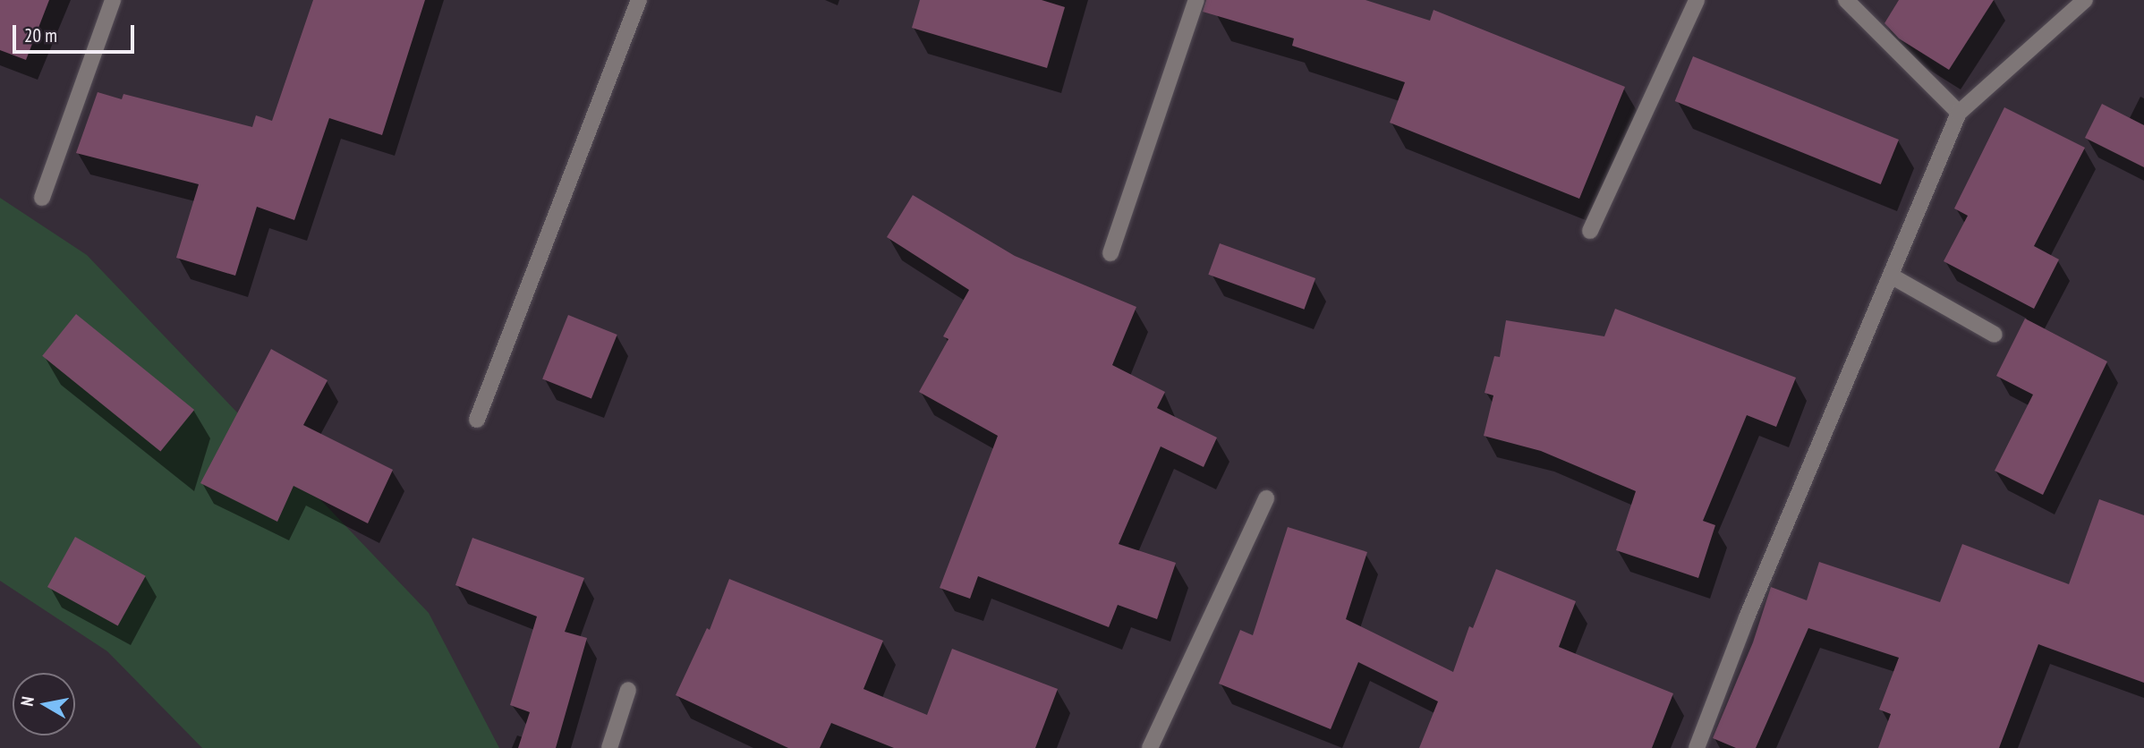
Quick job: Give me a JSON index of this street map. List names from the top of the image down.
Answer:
{
  "scale_bar": "20 m",
  "north": "left"
}
